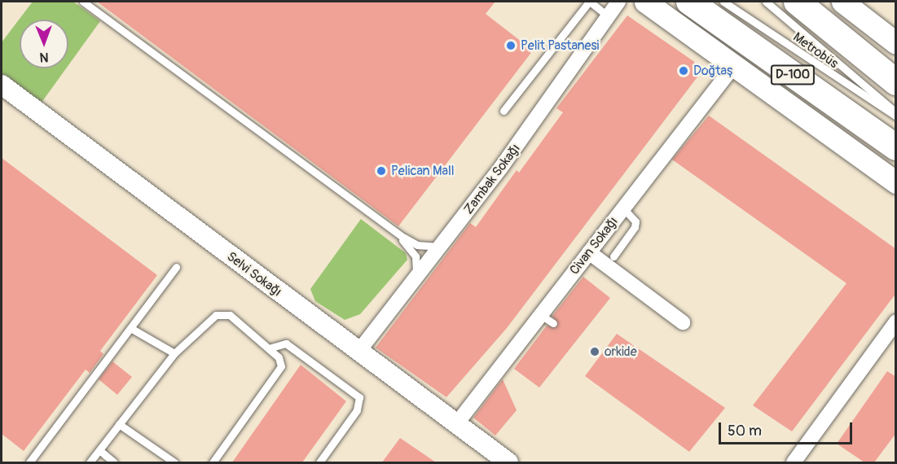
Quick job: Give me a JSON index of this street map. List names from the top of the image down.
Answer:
{
  "streets": {
    "highway": ["D-100"],
    "street": ["Zambak Sokağı", "Civan Sokağı", "Selvi Sokağı"],
    "lane": ["Metrobüs"]
  },
  "crossings": [
    ["Zambak Sokağı", "Selvi Sokağı"],
    ["Civan Sokağı", "Selvi Sokağı"]
  ],
  "places": [
    "Pelit Pastanesi",
    "Doğtaş",
    "Pelican Mall",
    "orkide"
  ],
  "scale_bar": "50 m",
  "north": "bottom"
}
